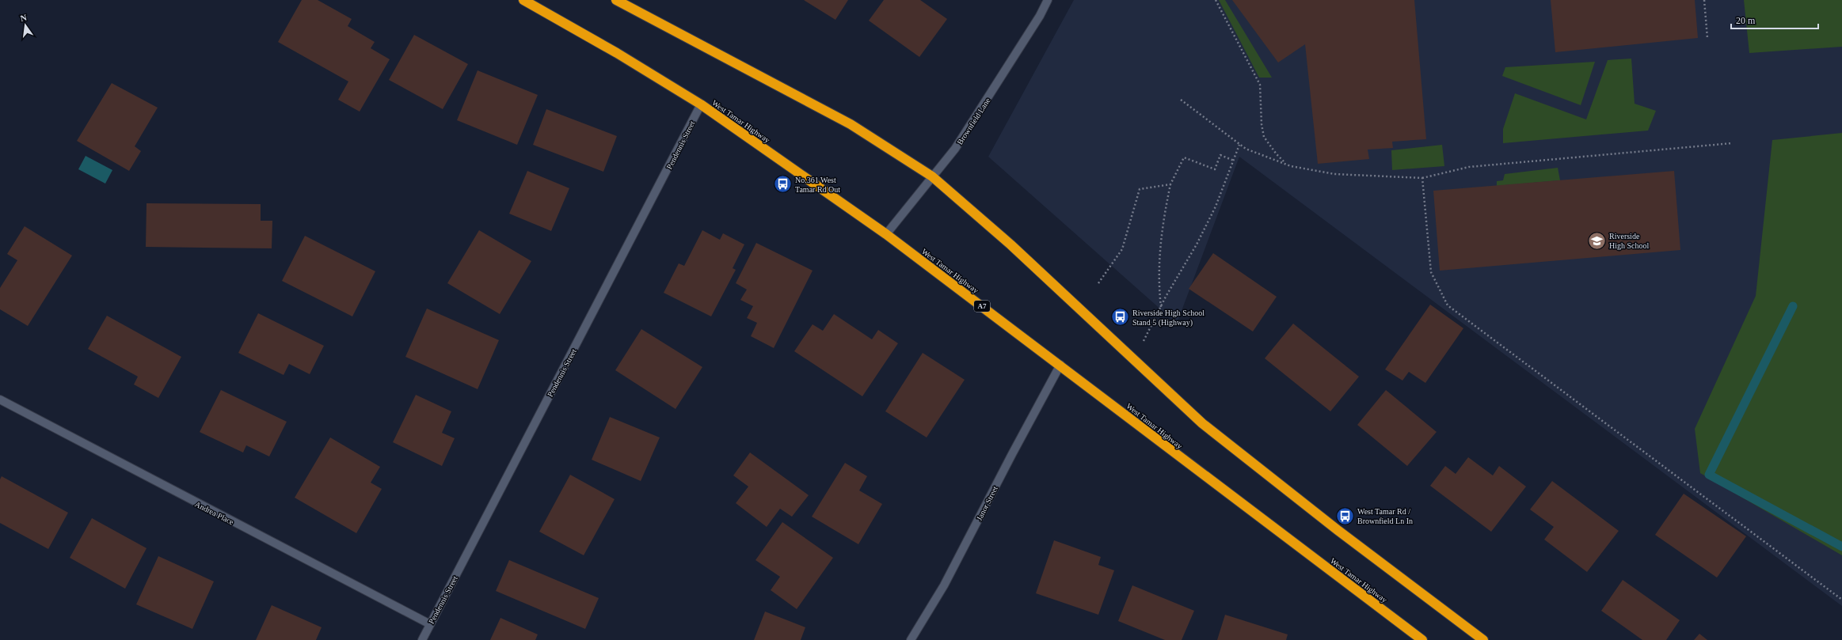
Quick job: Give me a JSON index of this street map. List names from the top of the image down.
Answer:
{
  "streets": {
    "highway": ["West Tamar Highway", "A7"],
    "street": [
      "Brownfield Lane",
      "Pendennis Street",
      "Janor Street",
      "Andrea Place"
    ]
  },
  "crossings": [
    ["West Tamar Highway", "Brownfield Lane"],
    ["West Tamar Highway", "Pendennis Street"],
    ["West Tamar Highway", "Janor Street"],
    ["Pendennis Street", "Andrea Place"]
  ],
  "places": {
    "bus stop": ["No.361 West Tamar Rd Out", "Riverside High School Stand 5 (Highway)", "West Tamar Rd / Brownfield Ln In"],
    "school or university": ["Riverside High School"]
  },
  "scale_bar": "20 m",
  "north": "top"
}
